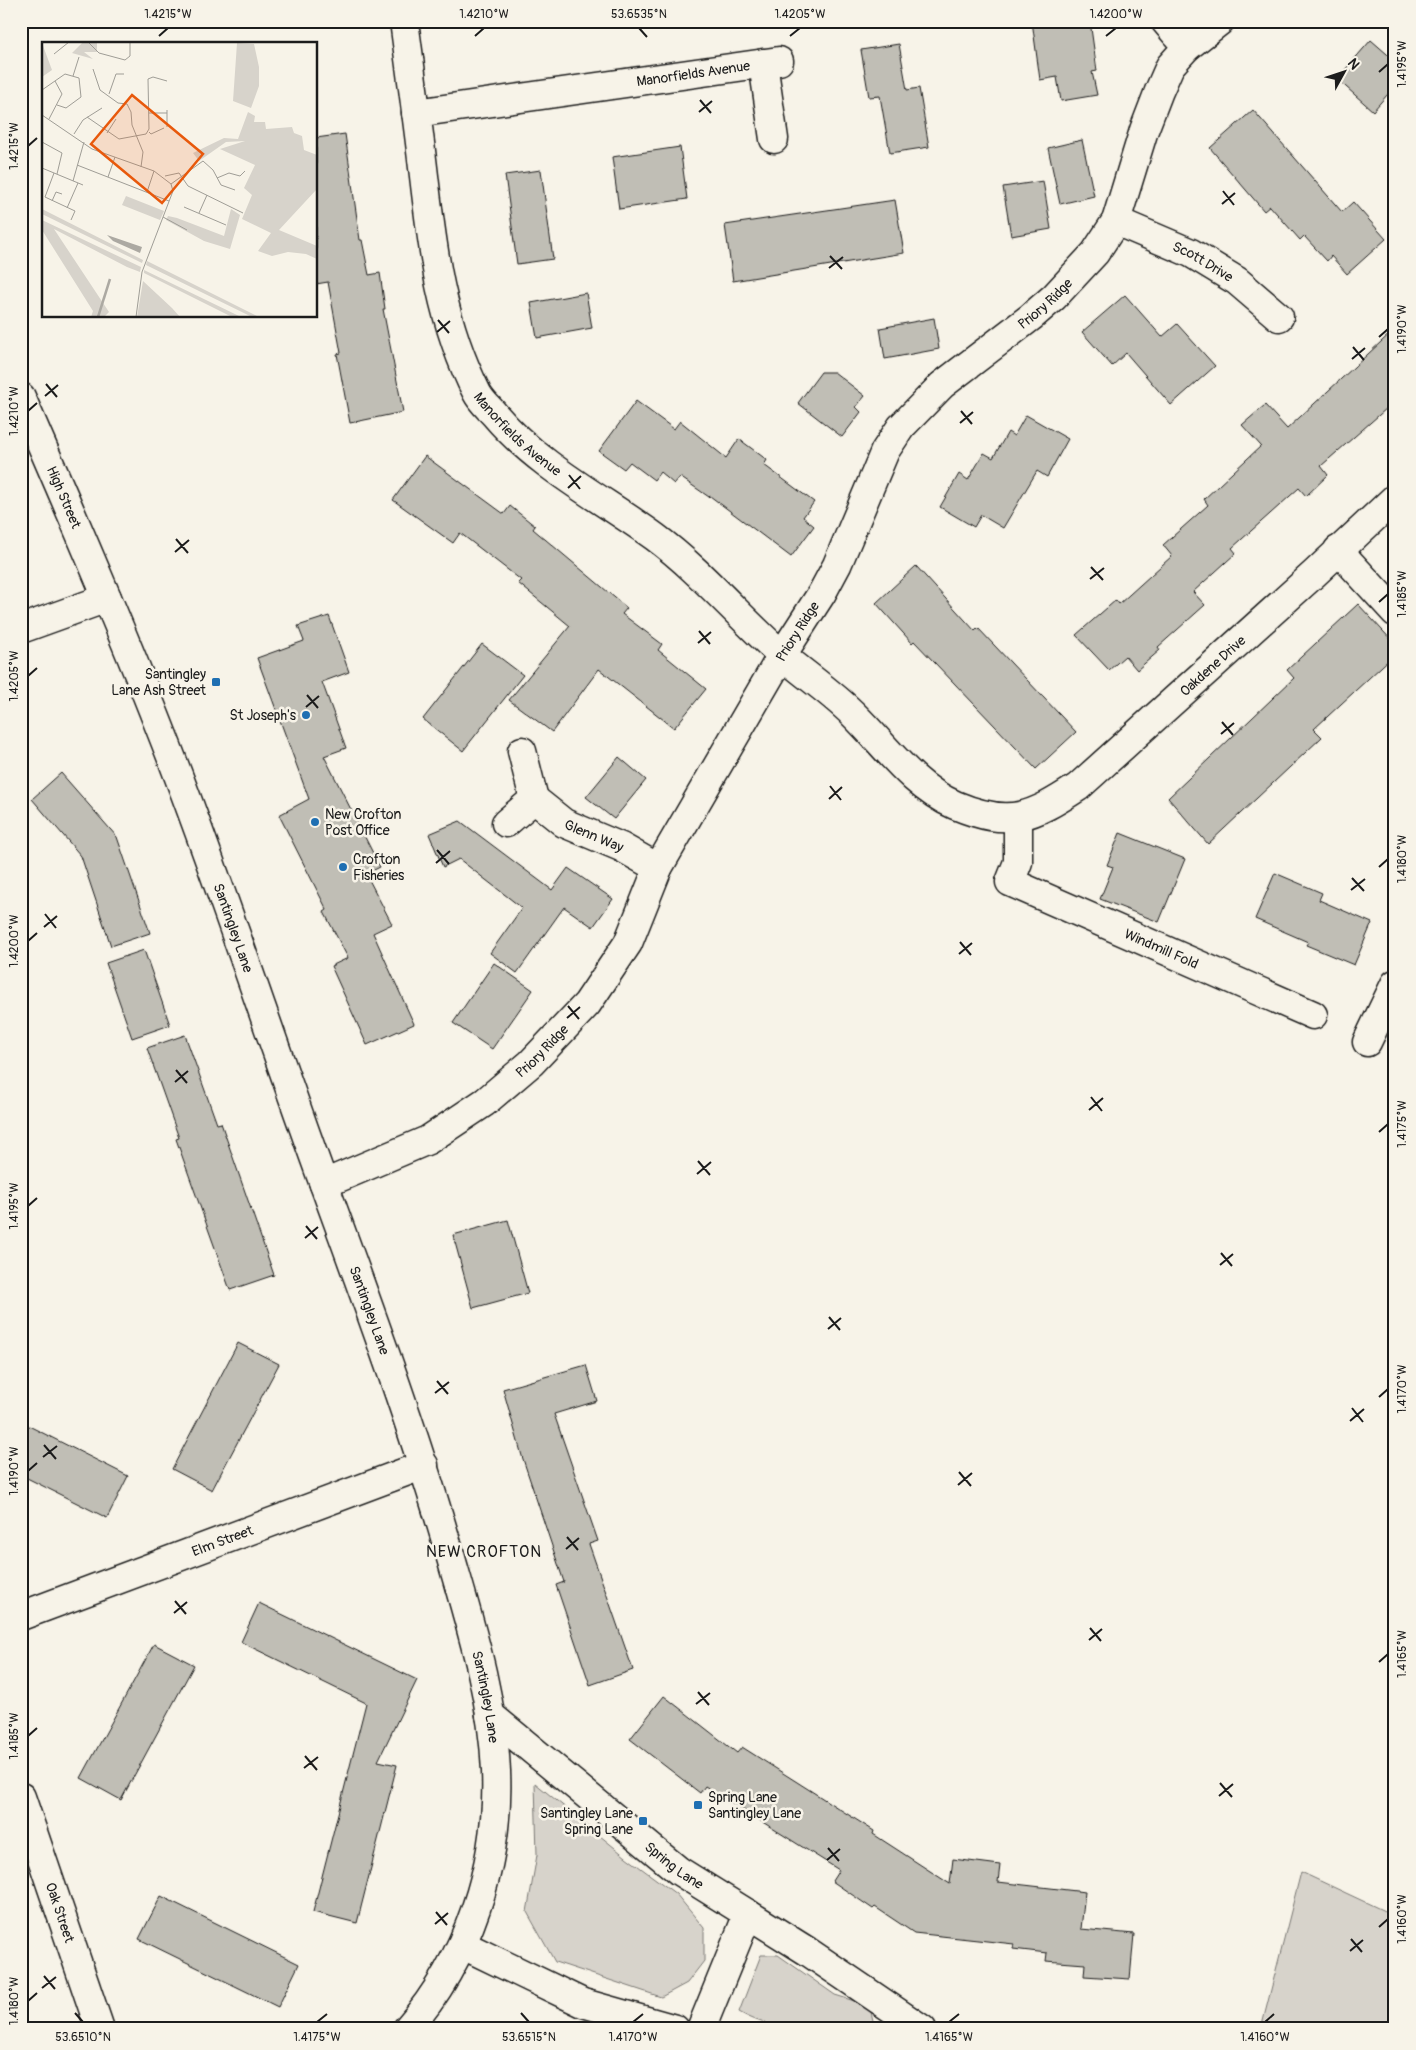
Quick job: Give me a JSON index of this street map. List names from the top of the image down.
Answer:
{
  "streets": {
    "street": [
      "Manorfields Avenue",
      "Scott Drive",
      "Priory Ridge",
      "High Street",
      "Oakdene Drive",
      "Glenn Way",
      "Santingley Lane",
      "Windmill Fold",
      "Elm Street",
      "Spring Lane",
      "Oak Street"
    ]
  },
  "crossings": [
    ["Manorfields Avenue", "Priory Ridge"],
    ["Manorfields Avenue", "Oakdene Drive"],
    ["Scott Drive", "Priory Ridge"],
    ["Priory Ridge", "Oakdene Drive"],
    ["Priory Ridge", "Glenn Way"],
    ["Priory Ridge", "Santingley Lane"],
    ["High Street", "Santingley Lane"],
    ["Oakdene Drive", "Windmill Fold"],
    ["Santingley Lane", "Elm Street"],
    ["Santingley Lane", "Spring Lane"]
  ],
  "districts": ["NEW CROFTON"],
  "places": {
    "transit": ["Santingley Lane Ash Street", "Spring Lane Santingley Lane", "Santingley Lane Spring Lane"],
    "other": ["St Joseph's", "New Crofton Post Office", "Crofton Fisheries"]
  },
  "north": "top right",
  "coordinates": [
    "1.4215°W",
    "1.4210°W",
    "53.6535°N",
    "1.4205°W",
    "1.4200°W",
    "1.4195°W",
    "1.4190°W",
    "1.4185°W",
    "1.4180°W",
    "1.4175°W",
    "1.4170°W",
    "1.4165°W",
    "1.4160°W",
    "53.6510°N",
    "53.6515°N"
  ]
}
